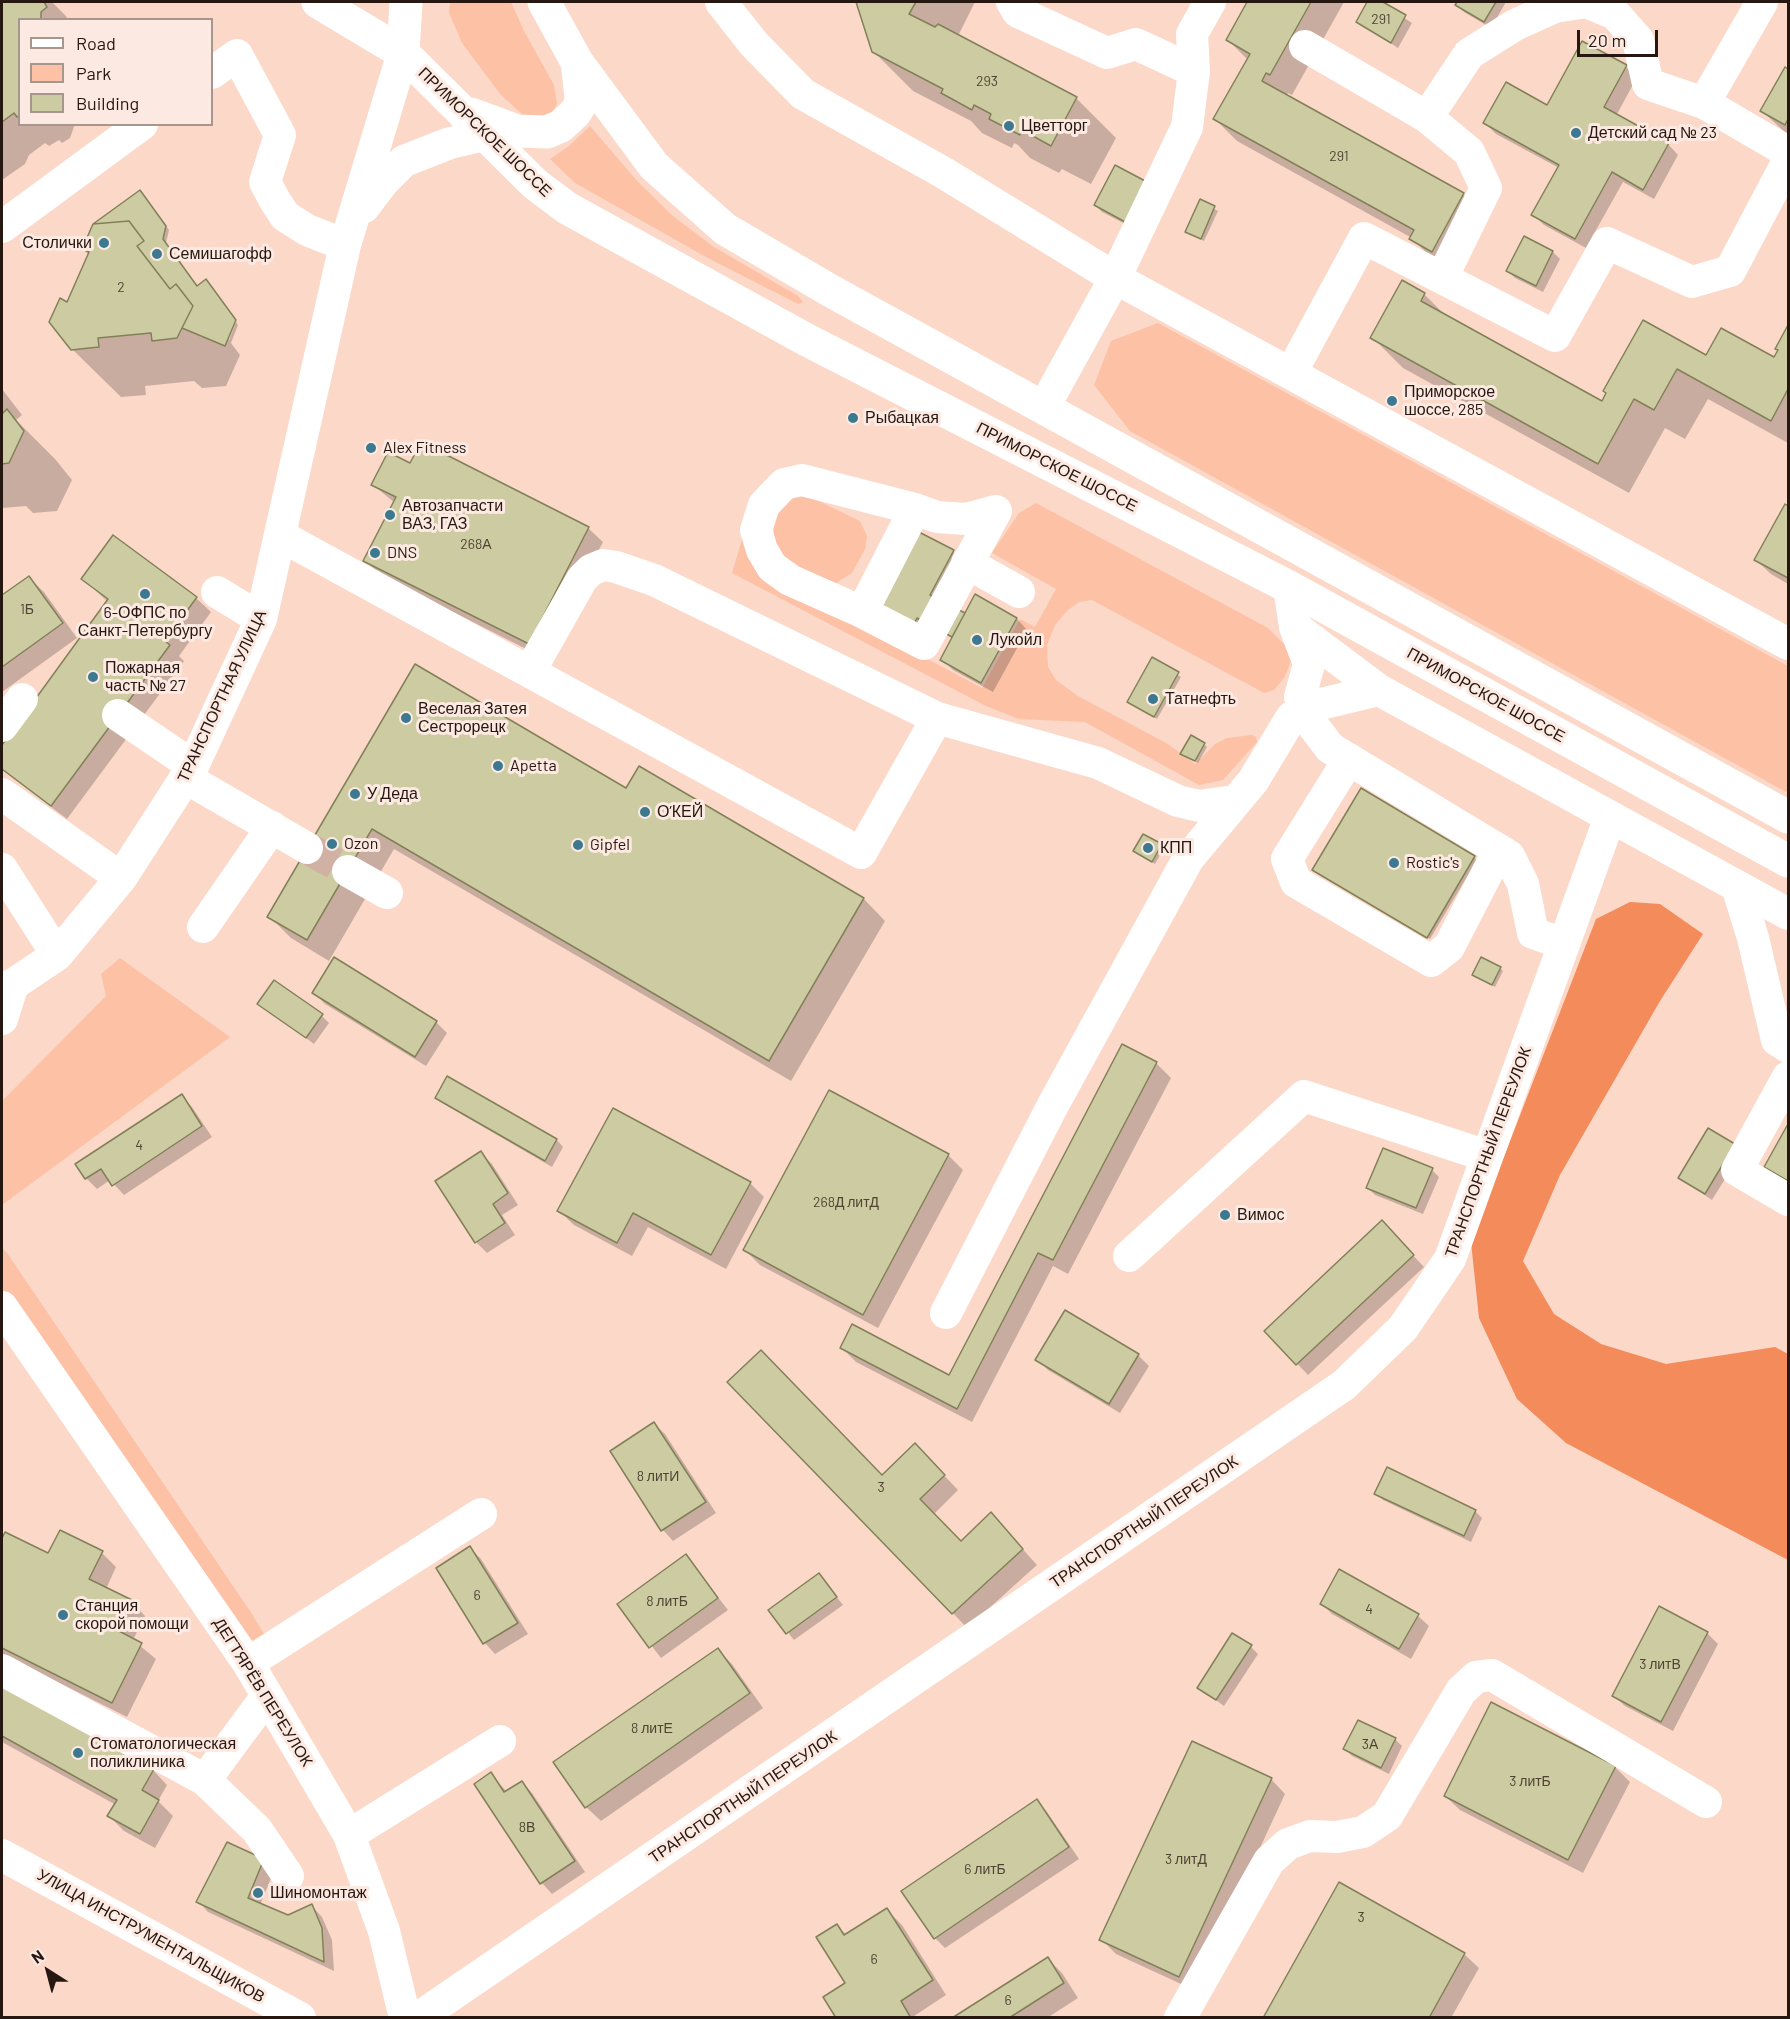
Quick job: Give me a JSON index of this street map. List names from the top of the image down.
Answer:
{
  "streets": {
    "main road": ["ПРИМОРСКОЕ ШОССЕ"],
    "street": [
      "ТРАНСПОРТНАЯ УЛИЦА",
      "ТРАНСПОРТНЫЙ ПЕРЕУЛОК",
      "ДЕГТЯРЁВ ПЕРЕУЛОК",
      "УЛИЦА ИНСТРУМЕНТАЛЬЩИКОВ"
    ]
  },
  "crossings": [
    ["ПРИМОРСКОЕ ШОССЕ", "ТРАНСПОРТНАЯ УЛИЦА"]
  ],
  "places": [
    "Цветторг",
    "Детский сад № 23",
    "Столички",
    "Семишагофф",
    "Приморское шоссе, 285",
    "Рыбацкая",
    "Alex Fitness",
    "Автозапчасти ВАЗ, ГАЗ",
    "DNS",
    "6-ОФПС по Санкт-Петербургу",
    "Лукойл",
    "Пожарная часть № 27",
    "Татнефть",
    "Веселая Затея Сестрорецк",
    "Apetta",
    "У Деда",
    "О’КЕЙ",
    "Ozon",
    "Gipfel",
    "КПП",
    "Rostic's",
    "Вимос",
    "Станция скорой помощи",
    "Стоматологическая поликлиника",
    "Шиномонтаж"
  ],
  "house_numbers": [
    "291",
    "293",
    "291",
    "2",
    "268А",
    "1Б",
    "4",
    "268Д литД",
    "8 литИ",
    "3",
    "6",
    "8 литБ",
    "4",
    "3 литВ",
    "8 литЕ",
    "3А",
    "3 литБ",
    "8В",
    "3 литД",
    "6 литБ",
    "3",
    "6",
    "6"
  ],
  "legend": ["Road", "Park", "Building"],
  "scale_bar": "20 m",
  "north": "top left"
}
